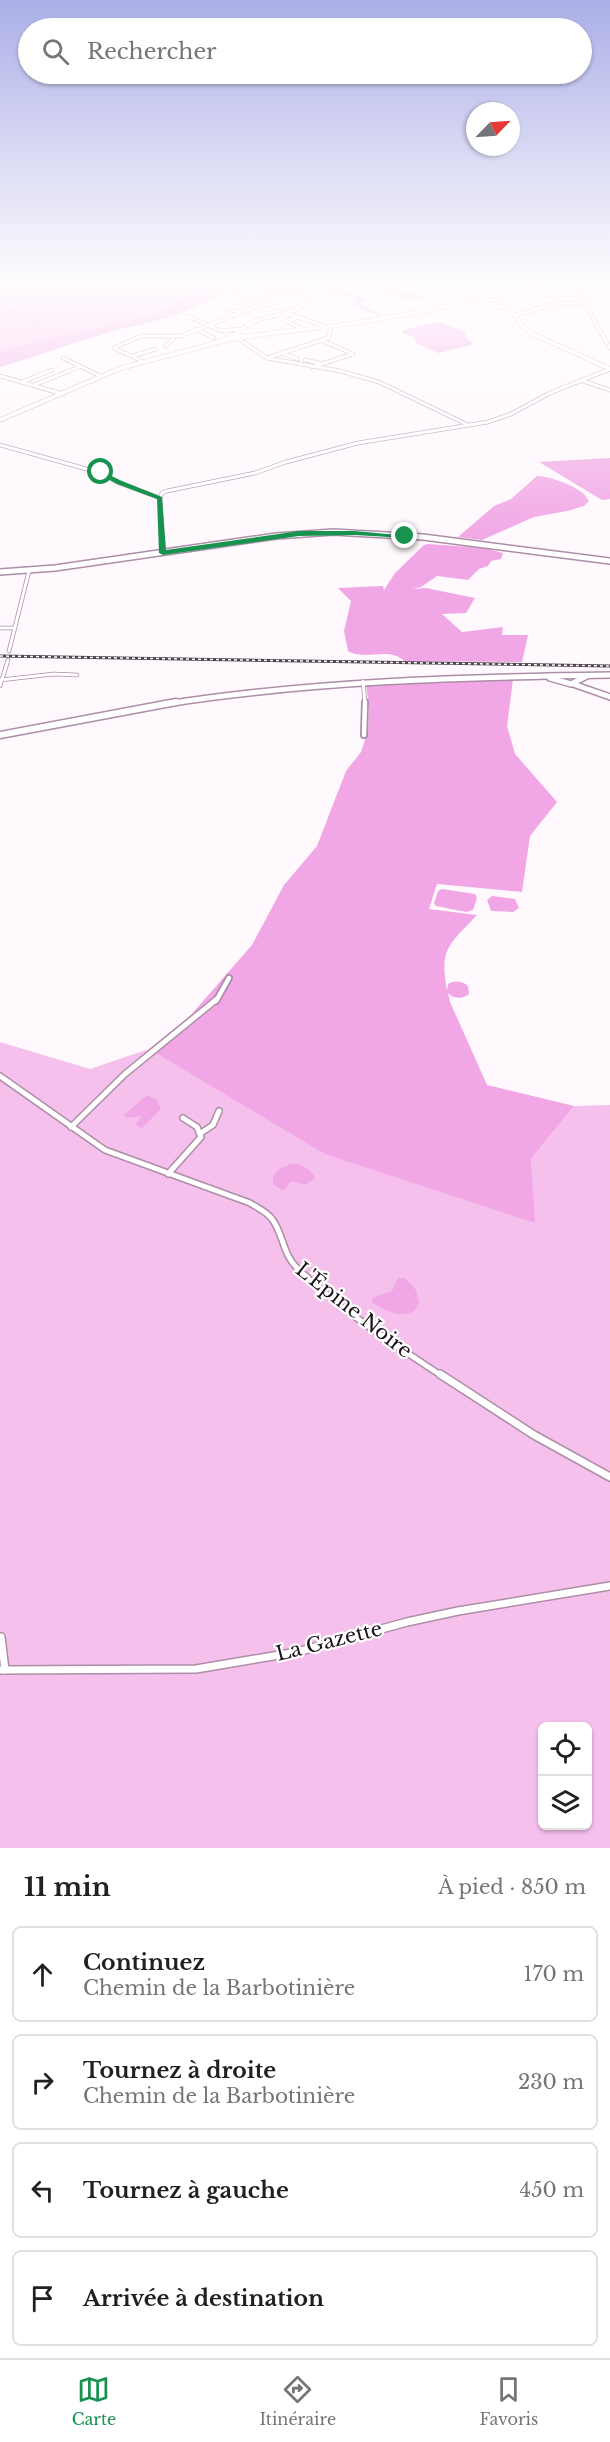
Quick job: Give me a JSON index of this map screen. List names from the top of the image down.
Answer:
{
  "streets": {
    "street": ["L'Épine Noire", "La Gazette"]
  },
  "north": "top right",
  "page": {
    "search": "Rechercher",
    "heading": ["11 min", "À pied · 850 m"],
    "list": [
      ["Continuez", "Chemin de la Barbotinière", "170 m"],
      ["Tournez à droite", "Chemin de la Barbotinière", "230 m"],
      ["Tournez à gauche", "450 m"],
      "Arrivée à destination"
    ],
    "nav": ["Carte", "Itinéraire", "Favoris"]
  }
}
